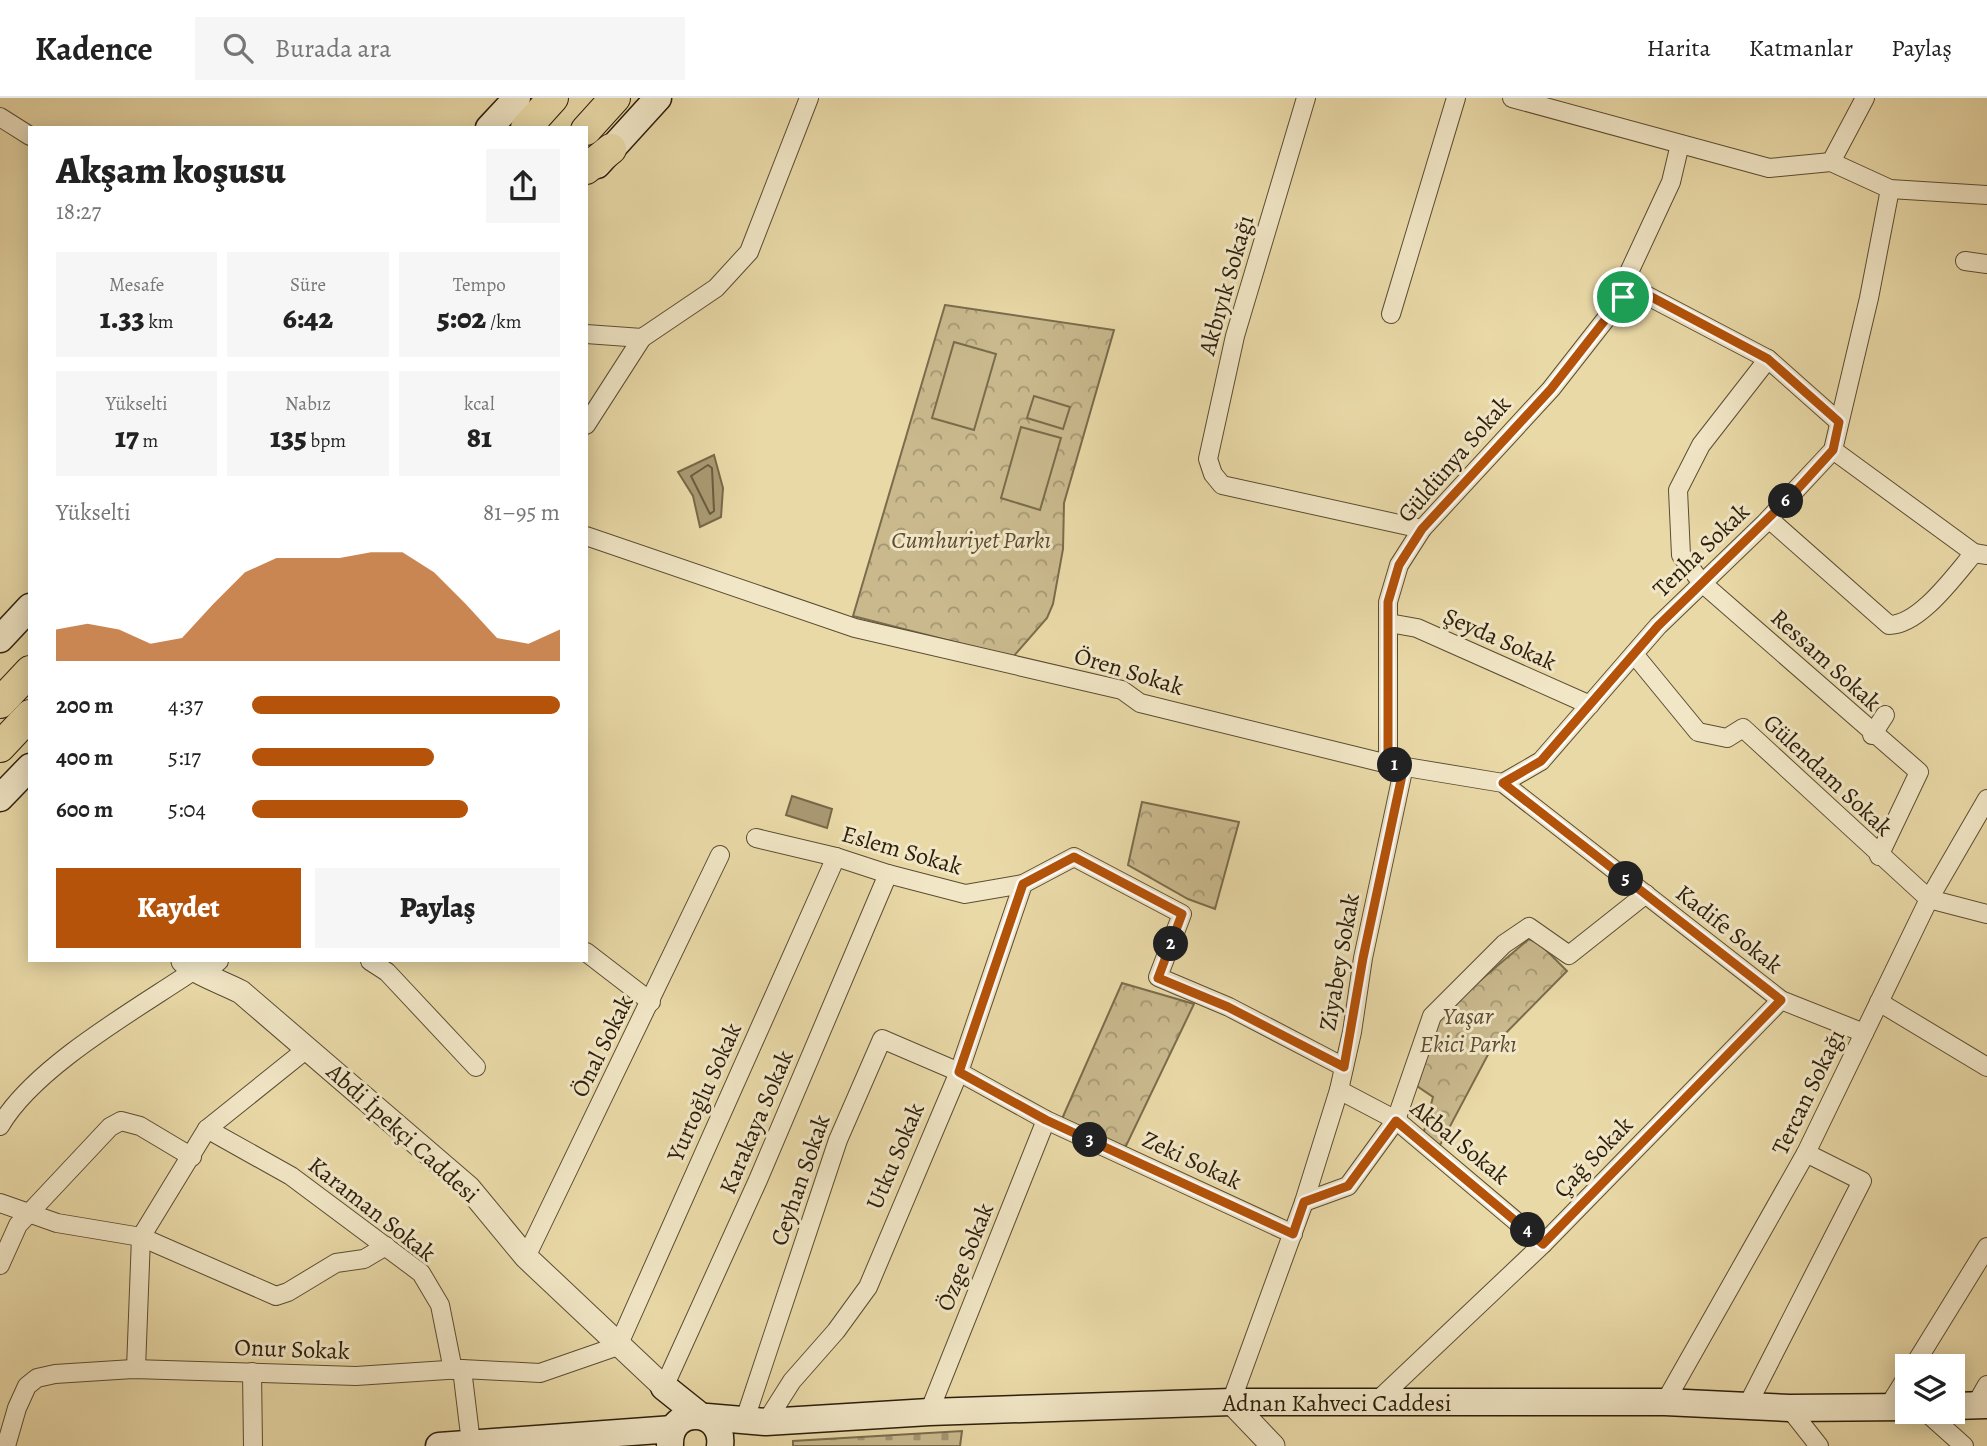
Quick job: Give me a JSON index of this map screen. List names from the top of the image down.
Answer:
{
  "streets": {
    "main road": ["Adnan Kahveci Caddesi"],
    "street": [
      "Akbıyık Sokağı",
      "Güldünya Sokak",
      "Tenha Sokak",
      "Şeyda Sokak",
      "Ressam Sokak",
      "Ören Sokak",
      "Gülendam Sokak",
      "Eslem Sokak",
      "Kadife Sokak",
      "Ziyabey Sokak",
      "Önal Sokak",
      "Yurtoğlu Sokak",
      "Tercan Sokağı",
      "Karakaya Sokak",
      "Abdi İpekçi Caddesi",
      "Akbal Sokak",
      "Utku Sokak",
      "Çağ Sokak",
      "Zeki Sokak",
      "Ceyhan Sokak",
      "Karaman Sokak",
      "Özge Sokak",
      "Onur Sokak"
    ]
  },
  "crossings": [
    ["Akbıyık Sokağı", "Güldünya Sokak"],
    ["Güldünya Sokak", "Şeyda Sokak"],
    ["Güldünya Sokak", "Ören Sokak"],
    ["Güldünya Sokak", "Kadife Sokak"],
    ["Güldünya Sokak", "Ziyabey Sokak"],
    ["Tenha Sokak", "Şeyda Sokak"],
    ["Tenha Sokak", "Ressam Sokak"],
    ["Tenha Sokak", "Gülendam Sokak"],
    ["Tenha Sokak", "Kadife Sokak"],
    ["Ressam Sokak", "Gülendam Sokak"],
    ["Ören Sokak", "Kadife Sokak"],
    ["Ören Sokak", "Ziyabey Sokak"],
    ["Gülendam Sokak", "Tercan Sokağı"],
    ["Eslem Sokak", "Ziyabey Sokak"],
    ["Eslem Sokak", "Yurtoğlu Sokak"],
    ["Eslem Sokak", "Karakaya Sokak"],
    ["Eslem Sokak", "Utku Sokak"],
    ["Kadife Sokak", "Ziyabey Sokak"],
    ["Kadife Sokak", "Tercan Sokağı"],
    ["Kadife Sokak", "Çağ Sokak"],
    ["Ziyabey Sokak", "Akbal Sokak"],
    ["Ziyabey Sokak", "Zeki Sokak"],
    ["Ziyabey Sokak", "Adnan Kahveci Caddesi"],
    ["Önal Sokak", "Abdi İpekçi Caddesi"],
    ["Yurtoğlu Sokak", "Abdi İpekçi Caddesi"],
    ["Yurtoğlu Sokak", "Onur Sokak"],
    ["Tercan Sokağı", "Adnan Kahveci Caddesi"],
    ["Karakaya Sokak", "Abdi İpekçi Caddesi"],
    ["Abdi İpekçi Caddesi", "Onur Sokak"],
    ["Akbal Sokak", "Çağ Sokak"],
    ["Utku Sokak", "Zeki Sokak"],
    ["Utku Sokak", "Ceyhan Sokak"],
    ["Utku Sokak", "Adnan Kahveci Caddesi"],
    ["Çağ Sokak", "Adnan Kahveci Caddesi"],
    ["Zeki Sokak", "Ceyhan Sokak"],
    ["Zeki Sokak", "Özge Sokak"],
    ["Ceyhan Sokak", "Adnan Kahveci Caddesi"],
    ["Karaman Sokak", "Onur Sokak"],
    ["Karaman Sokak", "Adnan Kahveci Caddesi"],
    ["Özge Sokak", "Adnan Kahveci Caddesi"]
  ],
  "parks": ["Cumhuriyet Parkı", "Yaşar Ekici Parkı"],
  "page": {
    "header": "Kadence",
    "search": "Burada ara",
    "nav": ["Harita", "Katmanlar", "Paylaş"],
    "heading": ["Akşam koşusu", "18:27"],
    "stats": [
      ["Mesafe", "1.33 km"],
      ["Süre", "6:42"],
      ["Tempo", "5:02 /km"],
      ["Yükselti", "17 m"],
      ["Nabız", "135 bpm"],
      ["kcal", "81"]
    ],
    "pins": [
      "6",
      "1",
      "5",
      "2",
      "3",
      "4"
    ],
    "chart": ["Yükselti", "81–95 m"],
    "list": [
      {
        "name": "200 m",
        "note": "4:37"
      },
      {
        "name": "400 m",
        "note": "5:17"
      },
      {
        "name": "600 m",
        "note": "5:04"
      }
    ],
    "buttons": ["Kaydet", "Paylaş"]
  }
}
